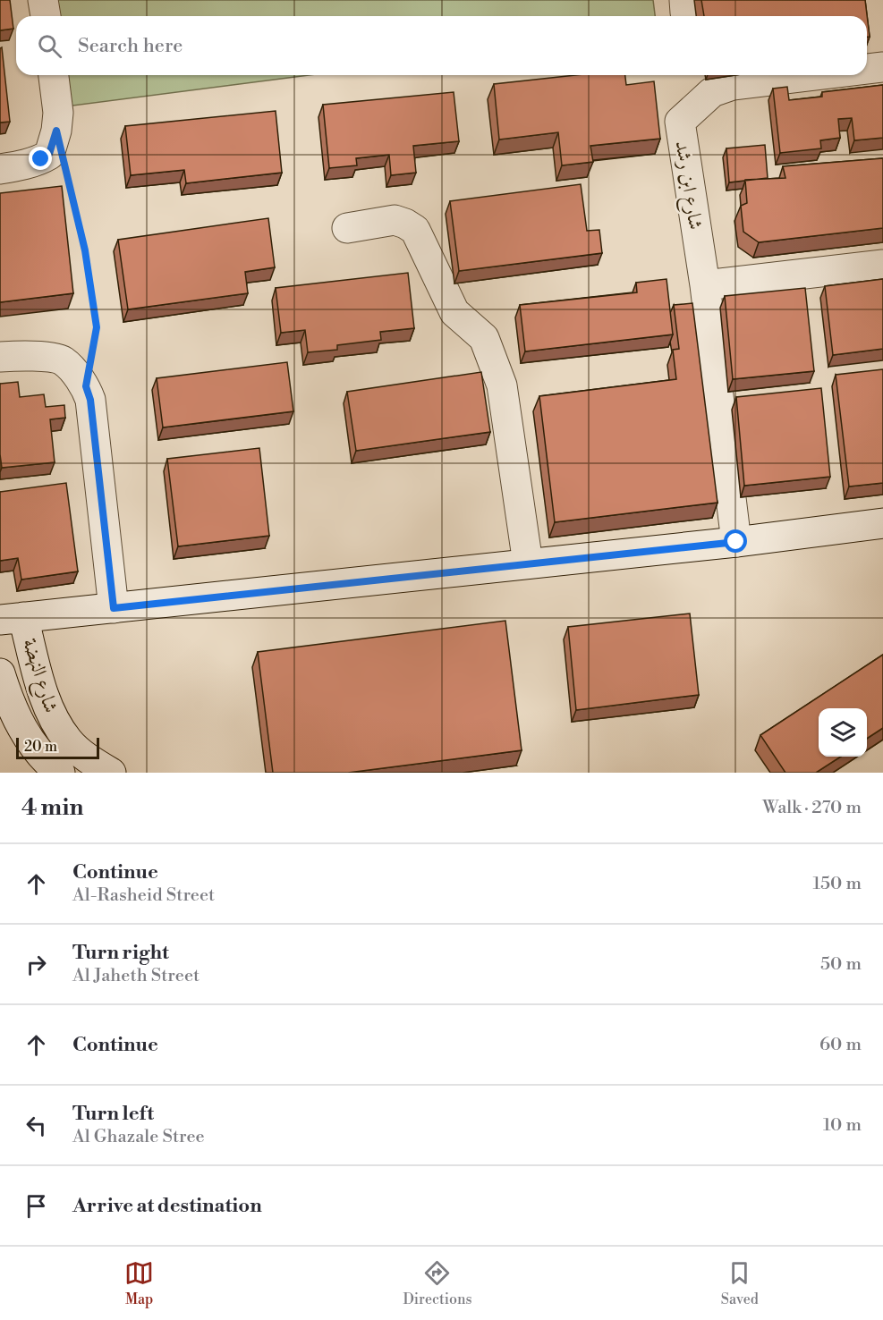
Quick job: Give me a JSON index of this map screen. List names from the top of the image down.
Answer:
{
  "streets": {
    "street": ["شارع ابن رشد", "شارع النهضة"]
  },
  "scale_bar": "20 m",
  "page": {
    "search": "Search here",
    "scale": "20 m",
    "heading": ["4 min", "Walk · 270 m"],
    "list": [
      ["Continue", "Al-Rasheid Street", "150 m"],
      ["Turn right", "Al Jaheth Street", "50 m"],
      ["Continue", "60 m"],
      ["Turn left", "Al Ghazale Stree", "10 m"],
      "Arrive at destination"
    ],
    "nav": ["Map", "Directions", "Saved"]
  }
}
